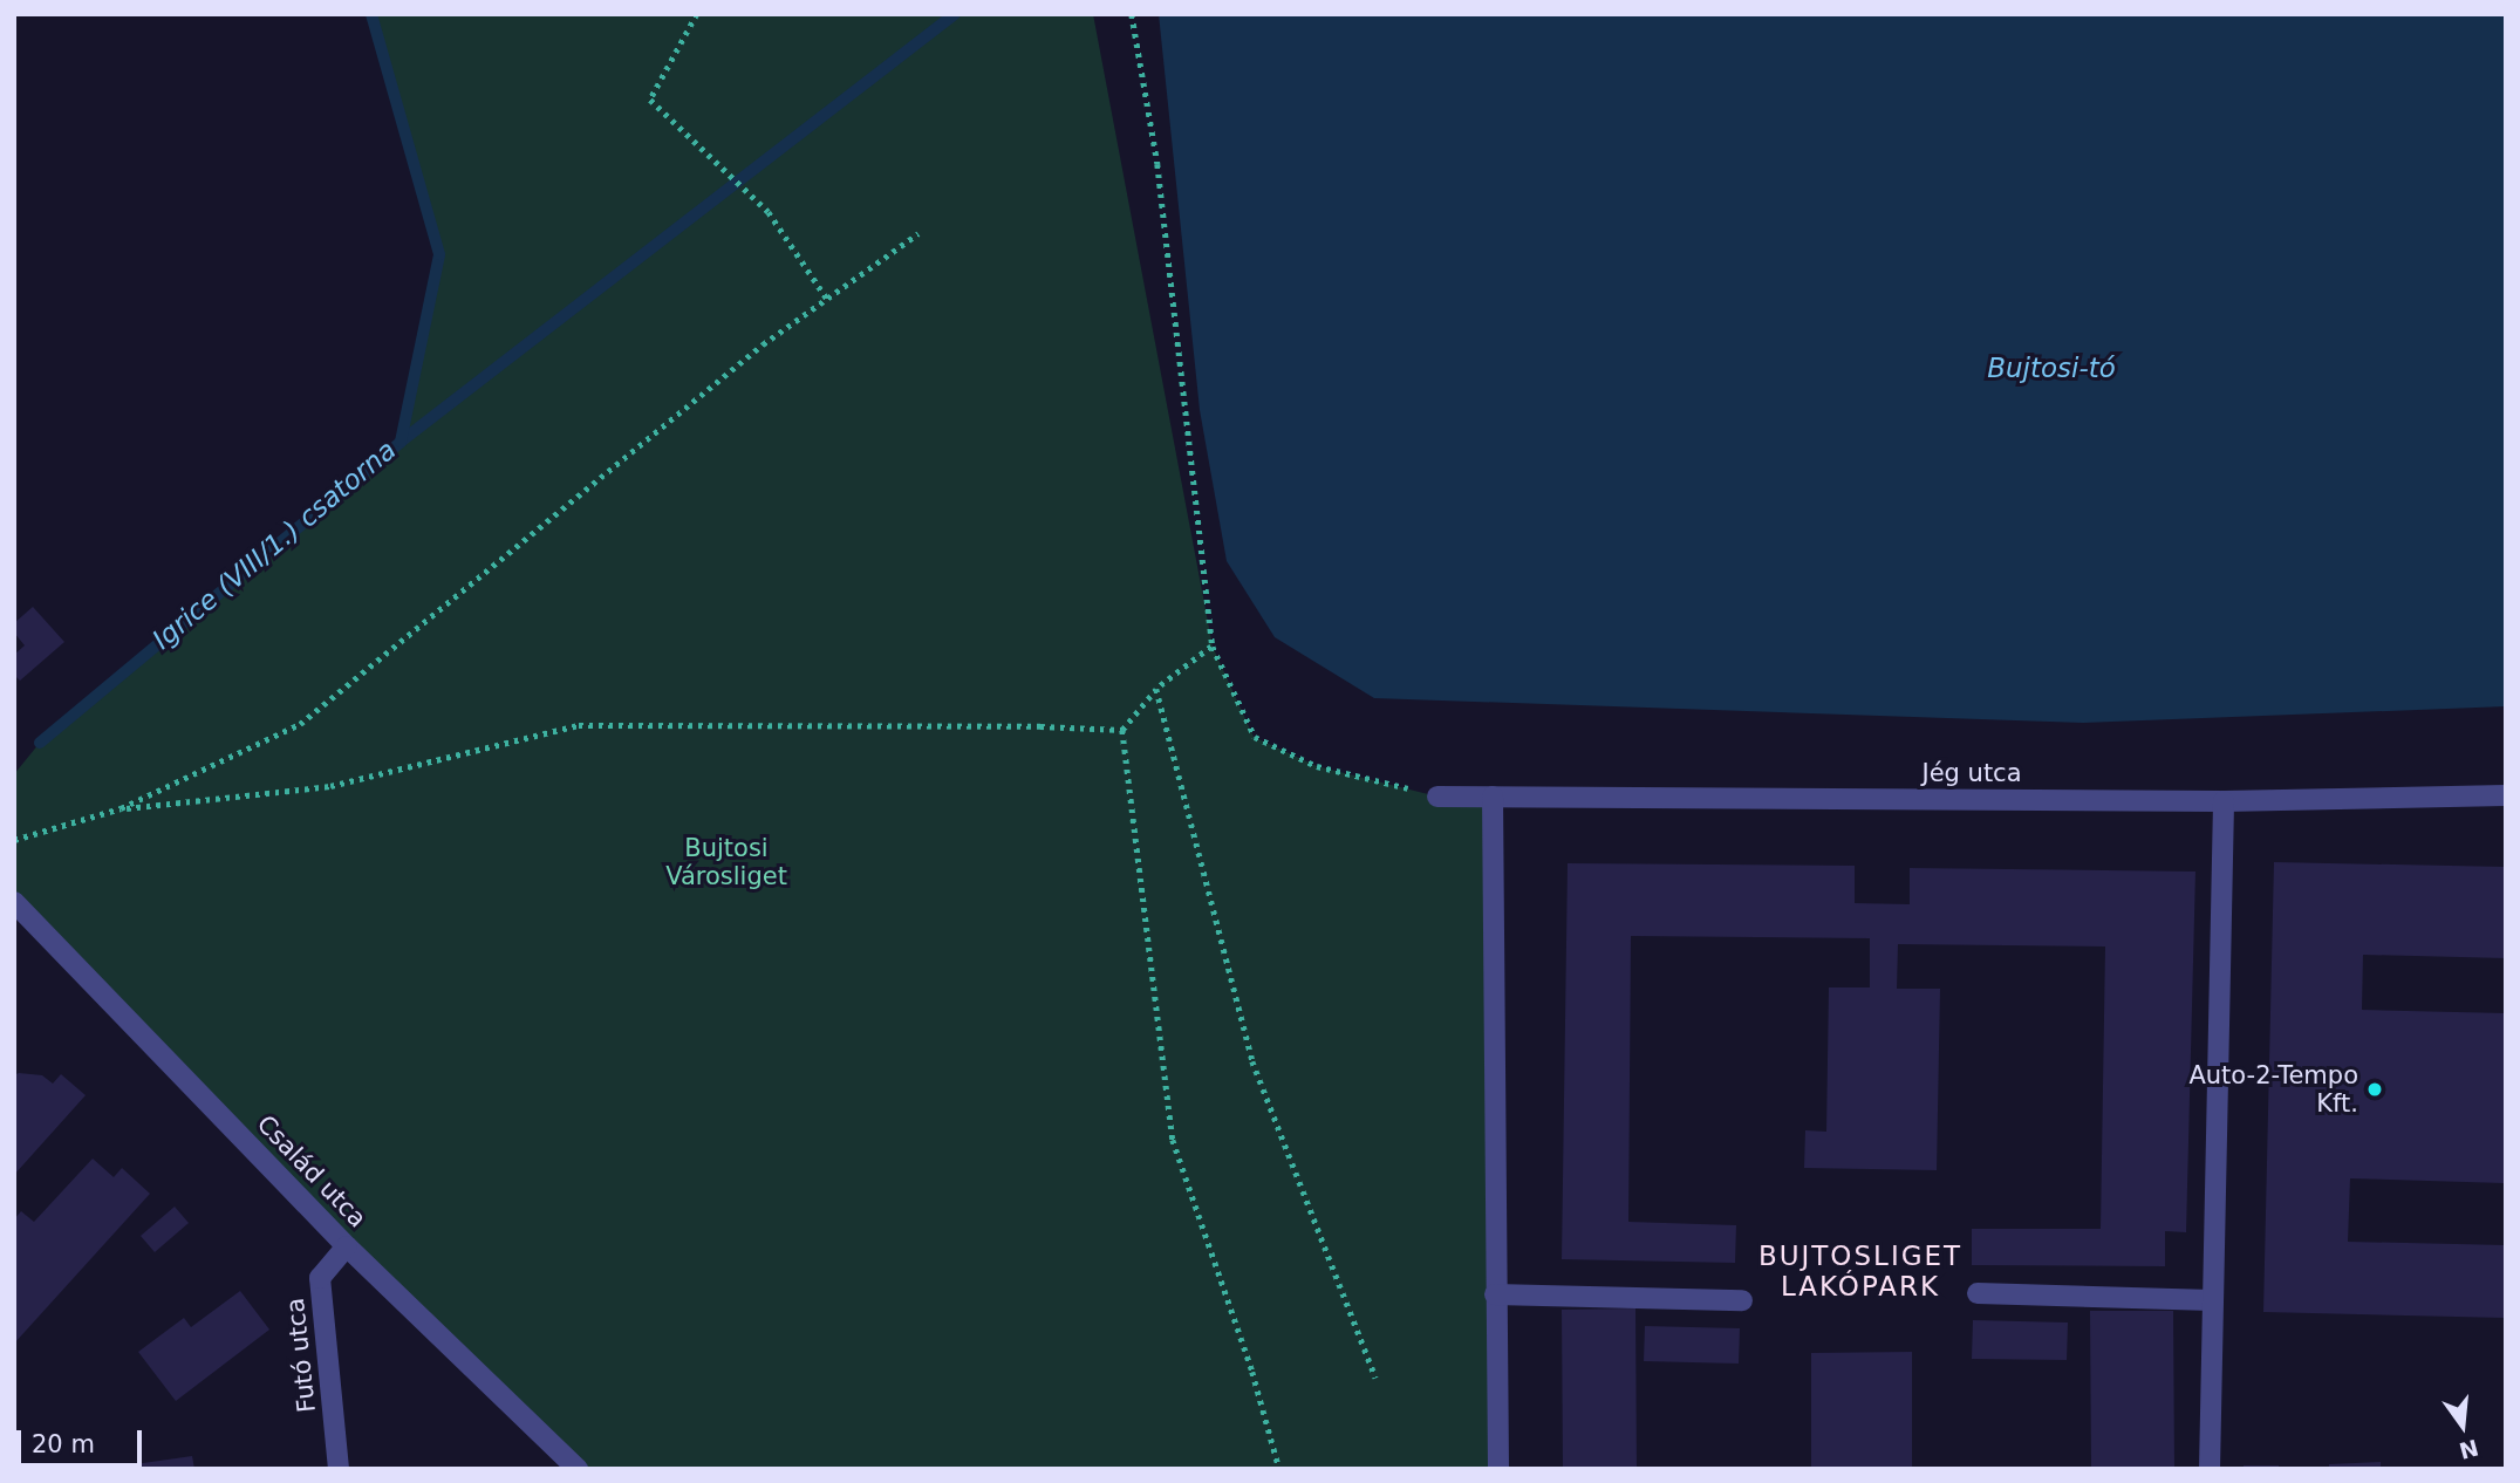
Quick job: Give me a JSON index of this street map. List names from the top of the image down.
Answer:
{
  "streets": {
    "street": ["Jég utca", "Család utca", "Futó utca"]
  },
  "crossings": [
    ["Család utca", "Futó utca"]
  ],
  "districts": ["BUJTOSLIGET LAKÓPARK"],
  "water": ["Bujtosi-tó", "Igrice (VIII/1.) csatorna"],
  "parks": ["Bujtosi Városliget"],
  "places": ["Auto-2-Tempo Kft."],
  "scale_bar": "20 m",
  "north": "bottom"
}
